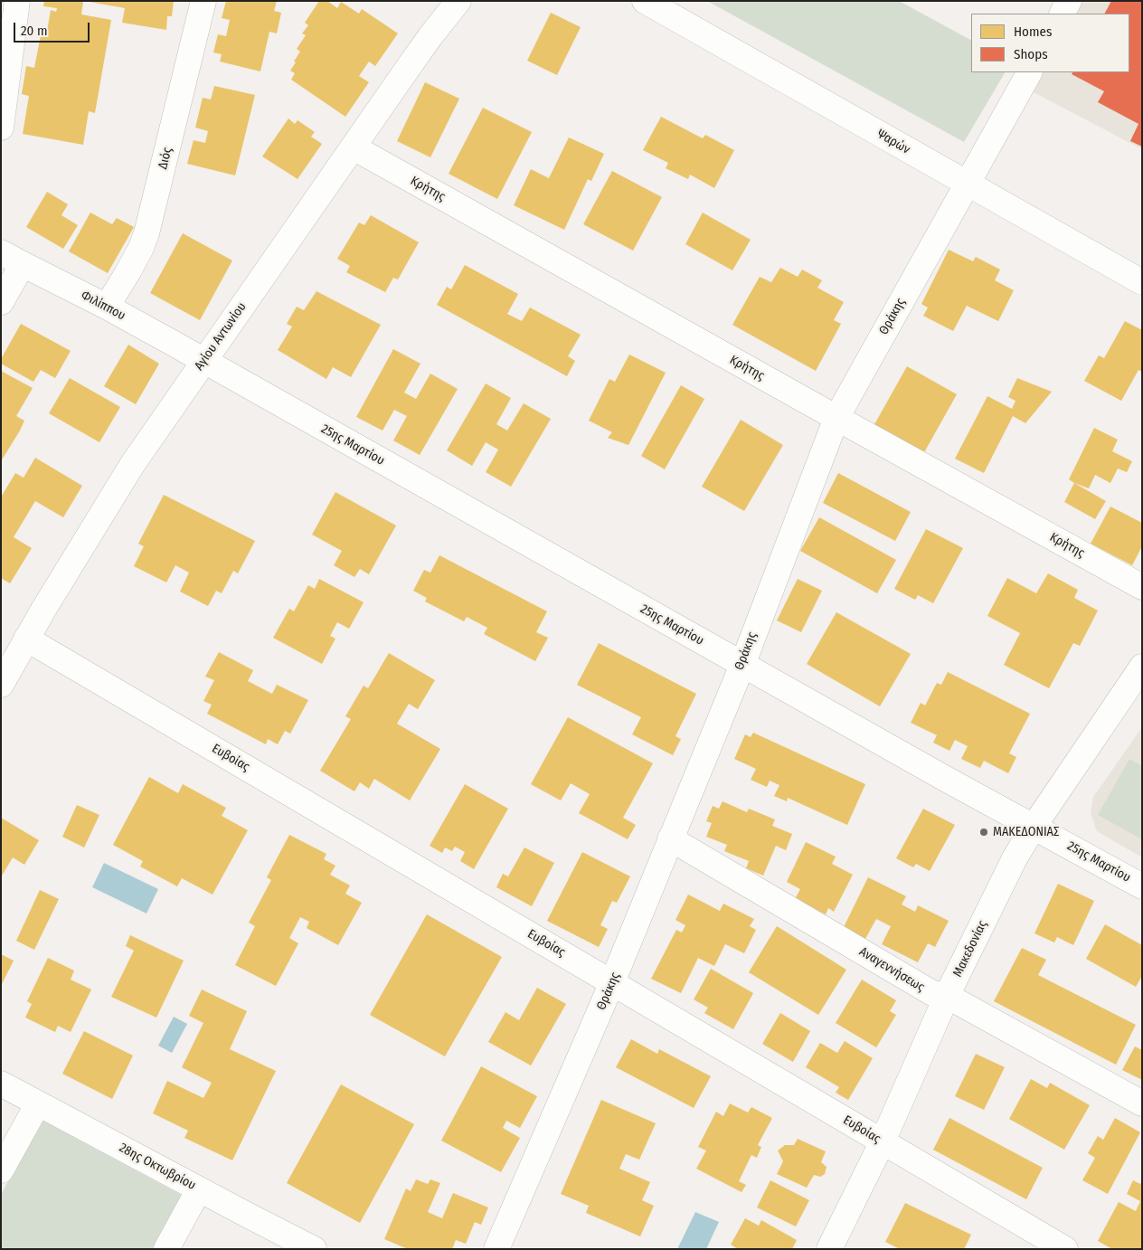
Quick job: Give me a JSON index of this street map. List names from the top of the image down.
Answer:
{
  "streets": {
    "street": [
      "Ψαρών",
      "Διός",
      "Κρήτης",
      "Φιλίππου",
      "Θράκης",
      "Αγίου Αντωνίου",
      "25ης Μαρτίου",
      "Ευβοίας",
      "Μακεδονίας",
      "Αναγεννήσεως",
      "28ης Οκτωβρίου"
    ]
  },
  "crossings": [
    ["Ψαρών", "Θράκης"],
    ["Διός", "Φιλίππου"],
    ["Κρήτης", "Θράκης"],
    ["Κρήτης", "Αγίου Αντωνίου"],
    ["Φιλίππου", "Αγίου Αντωνίου"],
    ["Φιλίππου", "25ης Μαρτίου"],
    ["Θράκης", "25ης Μαρτίου"],
    ["Θράκης", "Ευβοίας"],
    ["Θράκης", "Αναγεννήσεως"],
    ["Αγίου Αντωνίου", "25ης Μαρτίου"],
    ["Αγίου Αντωνίου", "Ευβοίας"],
    ["25ης Μαρτίου", "Μακεδονίας"],
    ["Ευβοίας", "Μακεδονίας"],
    ["Μακεδονίας", "Αναγεννήσεως"]
  ],
  "places": ["ΜΑΚΕΔΟΝΙΑΣ"],
  "legend": ["Homes", "Shops"],
  "scale_bar": "20 m"
}
